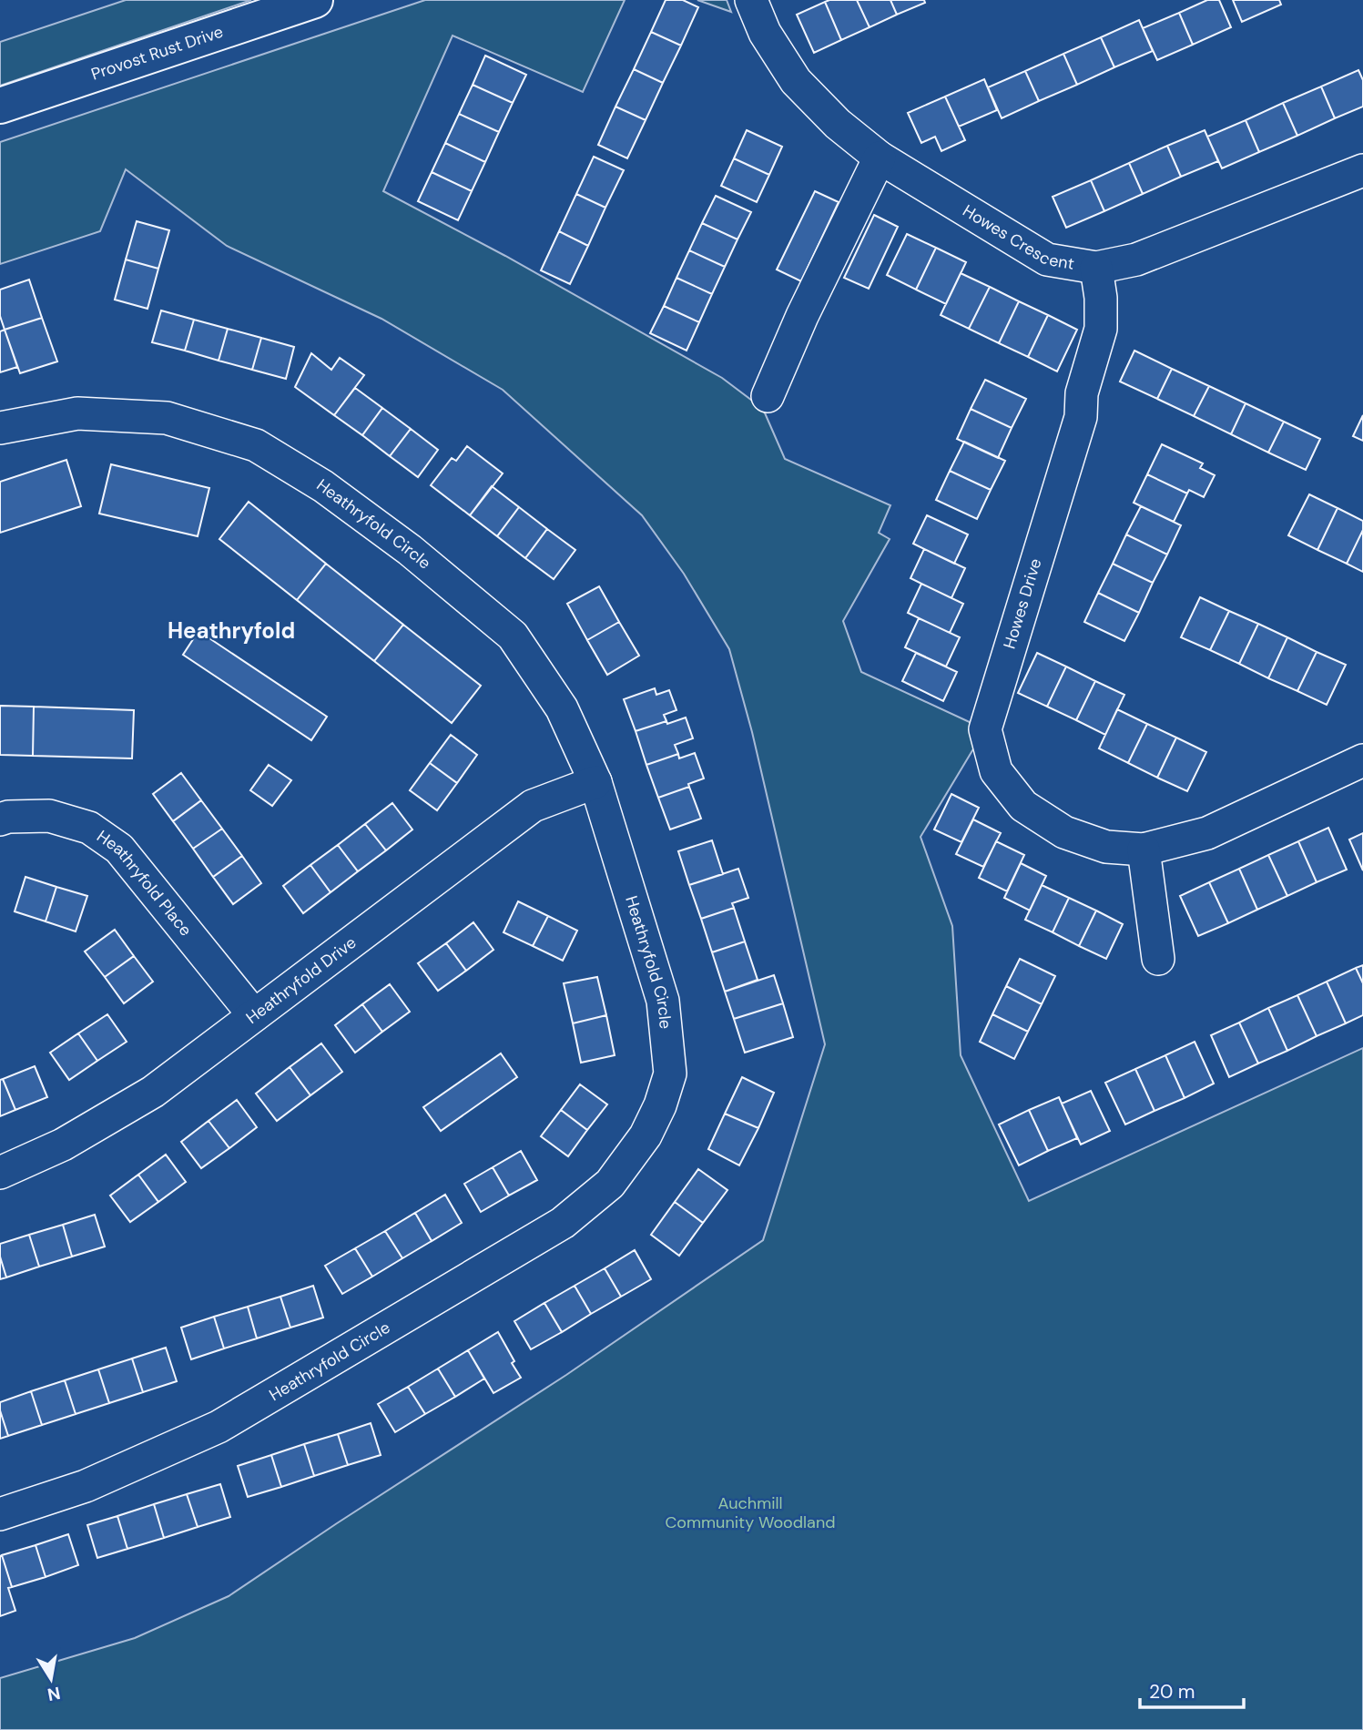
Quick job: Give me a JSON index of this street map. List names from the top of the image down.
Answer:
{
  "streets": {
    "street": [
      "Provost Rust Drive",
      "Howes Crescent",
      "Heathryfold Circle",
      "Howes Drive",
      "Heathryfold Place",
      "Heathryfold Drive"
    ]
  },
  "crossings": [
    ["Howes Crescent", "Howes Drive"],
    ["Heathryfold Circle", "Heathryfold Drive"],
    ["Heathryfold Place", "Heathryfold Drive"]
  ],
  "districts": ["Heathryfold"],
  "parks": ["Auchmill Community Woodland"],
  "scale_bar": "20 m",
  "north": "bottom"
}
